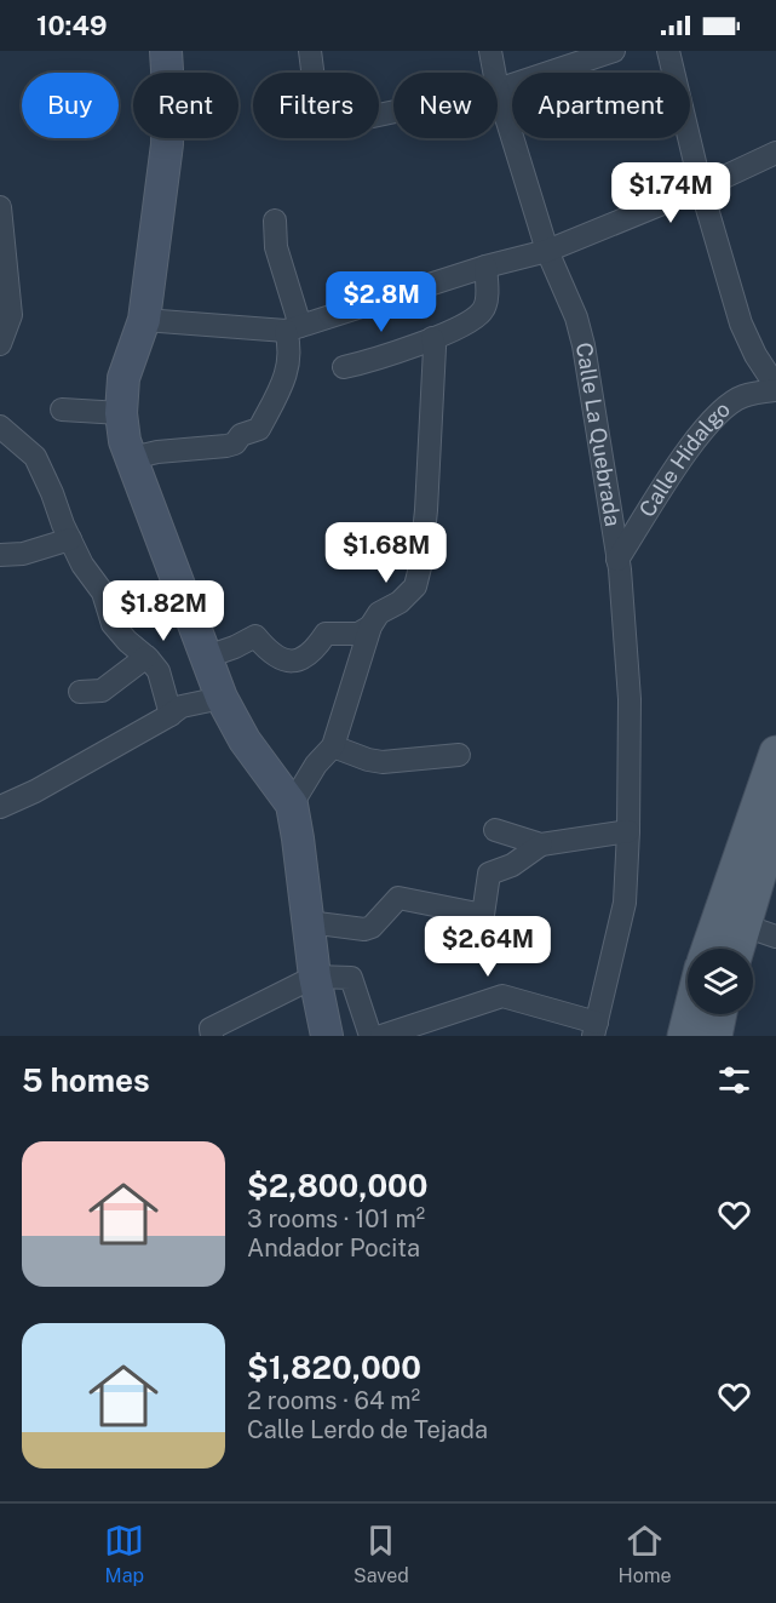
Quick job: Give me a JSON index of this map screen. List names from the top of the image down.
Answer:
{
  "streets": {
    "street": ["Calle La Quebrada", "Calle Hidalgo"]
  },
  "crossings": [
    ["Calle La Quebrada", "Calle Hidalgo"]
  ],
  "page": {
    "status": "10:49",
    "chip": [
      "Buy",
      "Rent",
      "Filters",
      "New",
      "Apartment"
    ],
    "price": [
      "$1.74M",
      "$2.8M",
      "$1.68M",
      "$1.82M",
      "$2.64M"
    ],
    "heading": "5 homes",
    "list": [
      {
        "name": "$2,800,000",
        "note": "3 rooms · 101 m² · Andador Pocita"
      },
      {
        "name": "$1,820,000",
        "note": "2 rooms · 64 m² · Calle Lerdo de Tejada"
      }
    ],
    "tabs": ["Map", "Saved", "Home"]
  }
}
